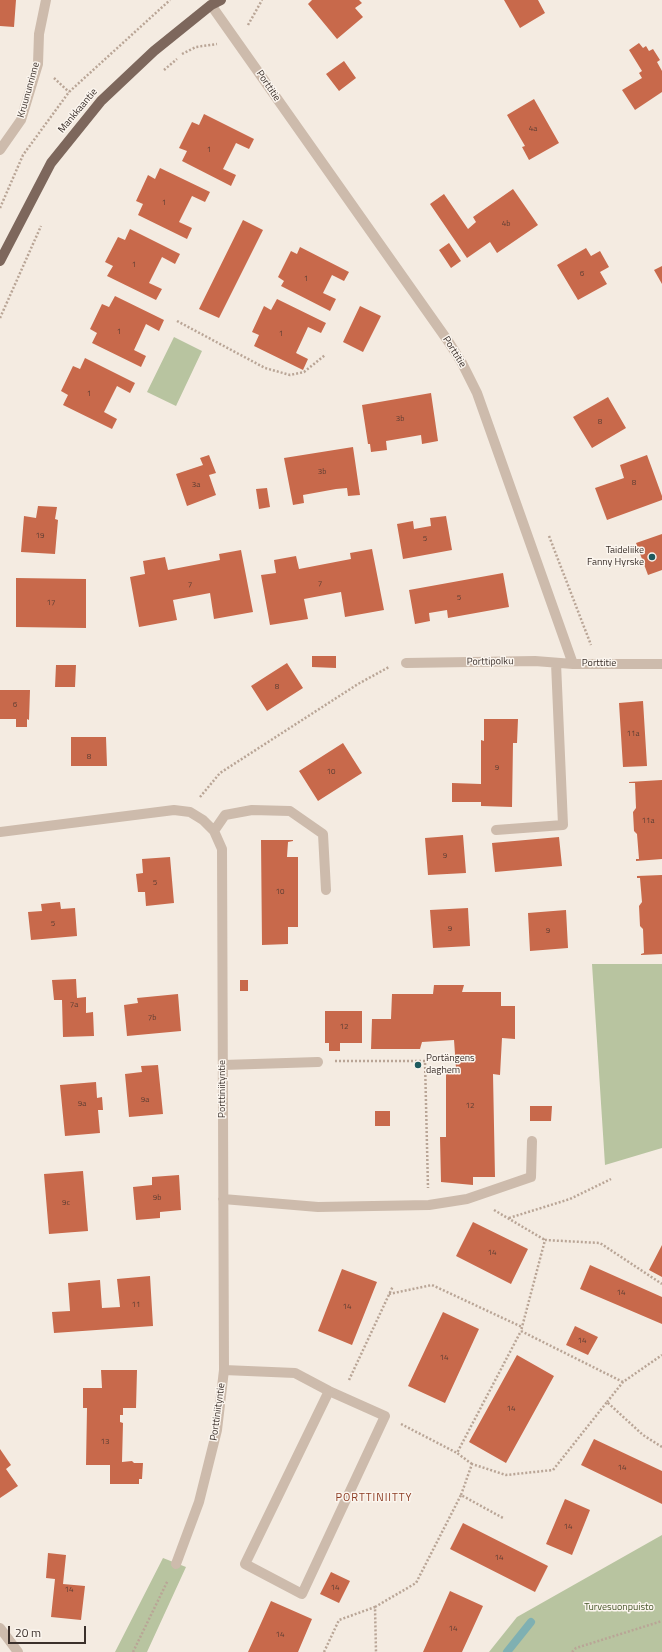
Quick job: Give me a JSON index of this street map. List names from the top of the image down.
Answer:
{
  "streets": {
    "main road": ["Mankkaantie"],
    "street": [
      "Porttitie",
      "Kruununrinne",
      "Porttipolku",
      "Porttiniityntie"
    ]
  },
  "crossings": [
    ["Porttitie", "Mankkaantie"],
    ["Porttitie", "Porttipolku"]
  ],
  "districts": ["PORTTINIITTY"],
  "parks": ["Turvesuonpuisto"],
  "places": ["Taideliike Fanny Hyrske", "Portängens daghem"],
  "house_numbers": [
    "4a",
    "1",
    "1",
    "4b",
    "1",
    "6",
    "1",
    "1",
    "1",
    "1",
    "3b",
    "8",
    "3b",
    "8",
    "3a",
    "19",
    "5",
    "7",
    "7",
    "5",
    "17",
    "8",
    "6",
    "11a",
    "8",
    "9",
    "10",
    "11a",
    "9",
    "5",
    "10",
    "5",
    "9",
    "9",
    "7a",
    "7b",
    "12",
    "9a",
    "9a",
    "12",
    "9b",
    "9c",
    "14",
    "14",
    "11",
    "14",
    "14",
    "14",
    "14",
    "13",
    "14",
    "14",
    "14",
    "14",
    "14",
    "14",
    "14"
  ],
  "scale_bar": "20 m"
}
